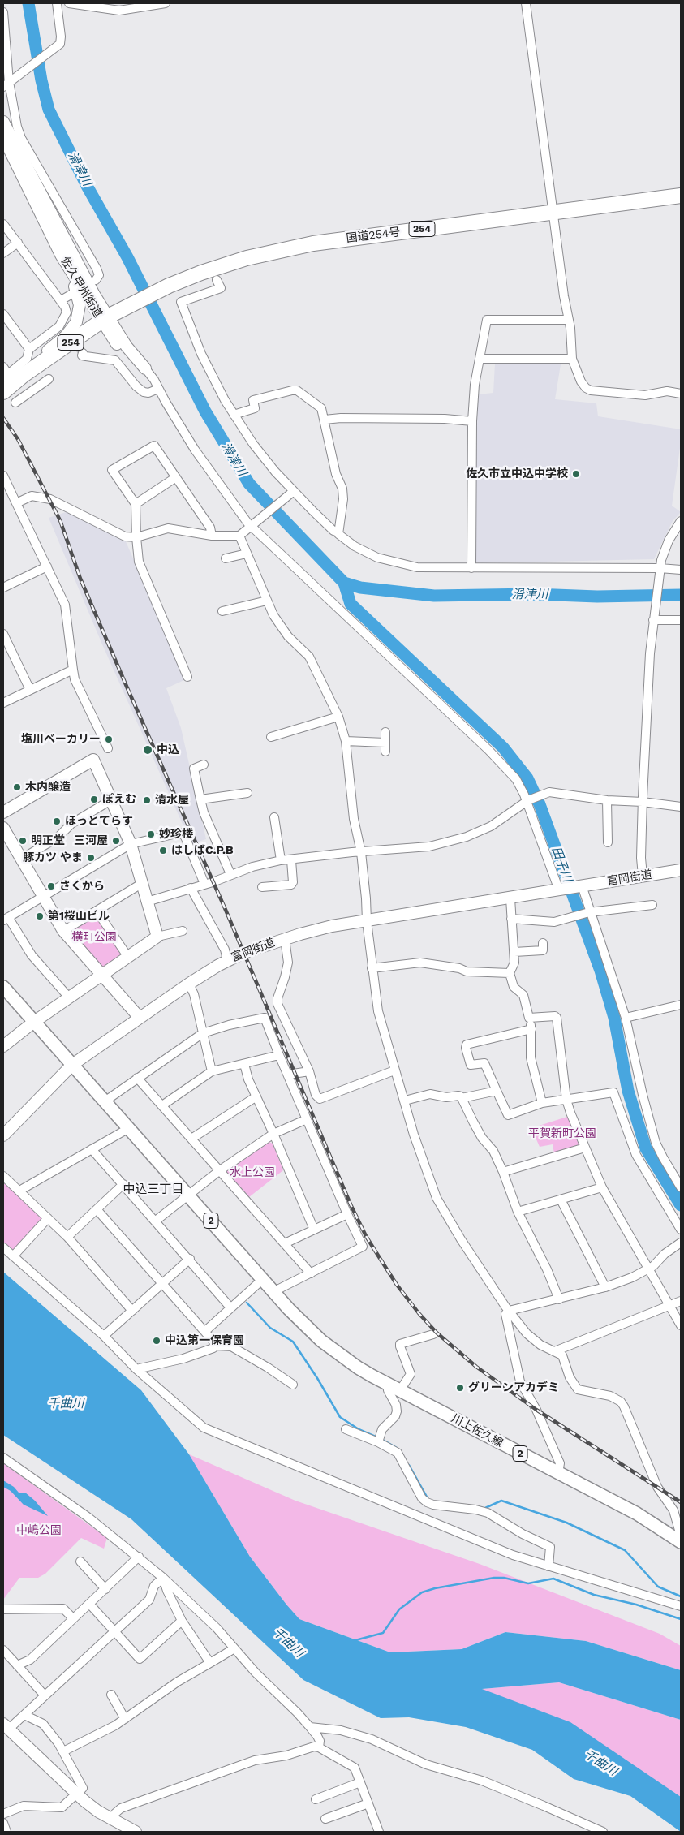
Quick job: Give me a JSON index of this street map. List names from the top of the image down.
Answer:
{
  "streets": {
    "highway": ["254", "国道254号", "佐久甲州街道"],
    "main road": ["富岡街道", "2", "川上佐久線"]
  },
  "crossings": [
    ["254", "佐久甲州街道"],
    ["国道254号", "佐久甲州街道"],
    ["富岡街道", "2"],
    ["2", "川上佐久線"]
  ],
  "districts": ["中込三丁目"],
  "water": ["滑津川", "田子川", "千曲川"],
  "parks": [
    "横町公園",
    "平賀新町公園",
    "水上公園",
    "中嶋公園"
  ],
  "places": [
    "佐久市立中込中学校",
    "塩川ベーカリー",
    "中込",
    "木内醸造",
    "ぽえむ",
    "清水屋",
    "ほっとてらす",
    "妙珍楼",
    "明正堂",
    "三河屋",
    "はしばC.P.B",
    "豚カツ やま",
    "さくから",
    "第1桜山ビル",
    "中込第一保育園",
    "グリーンアカデミ"
  ]
}
